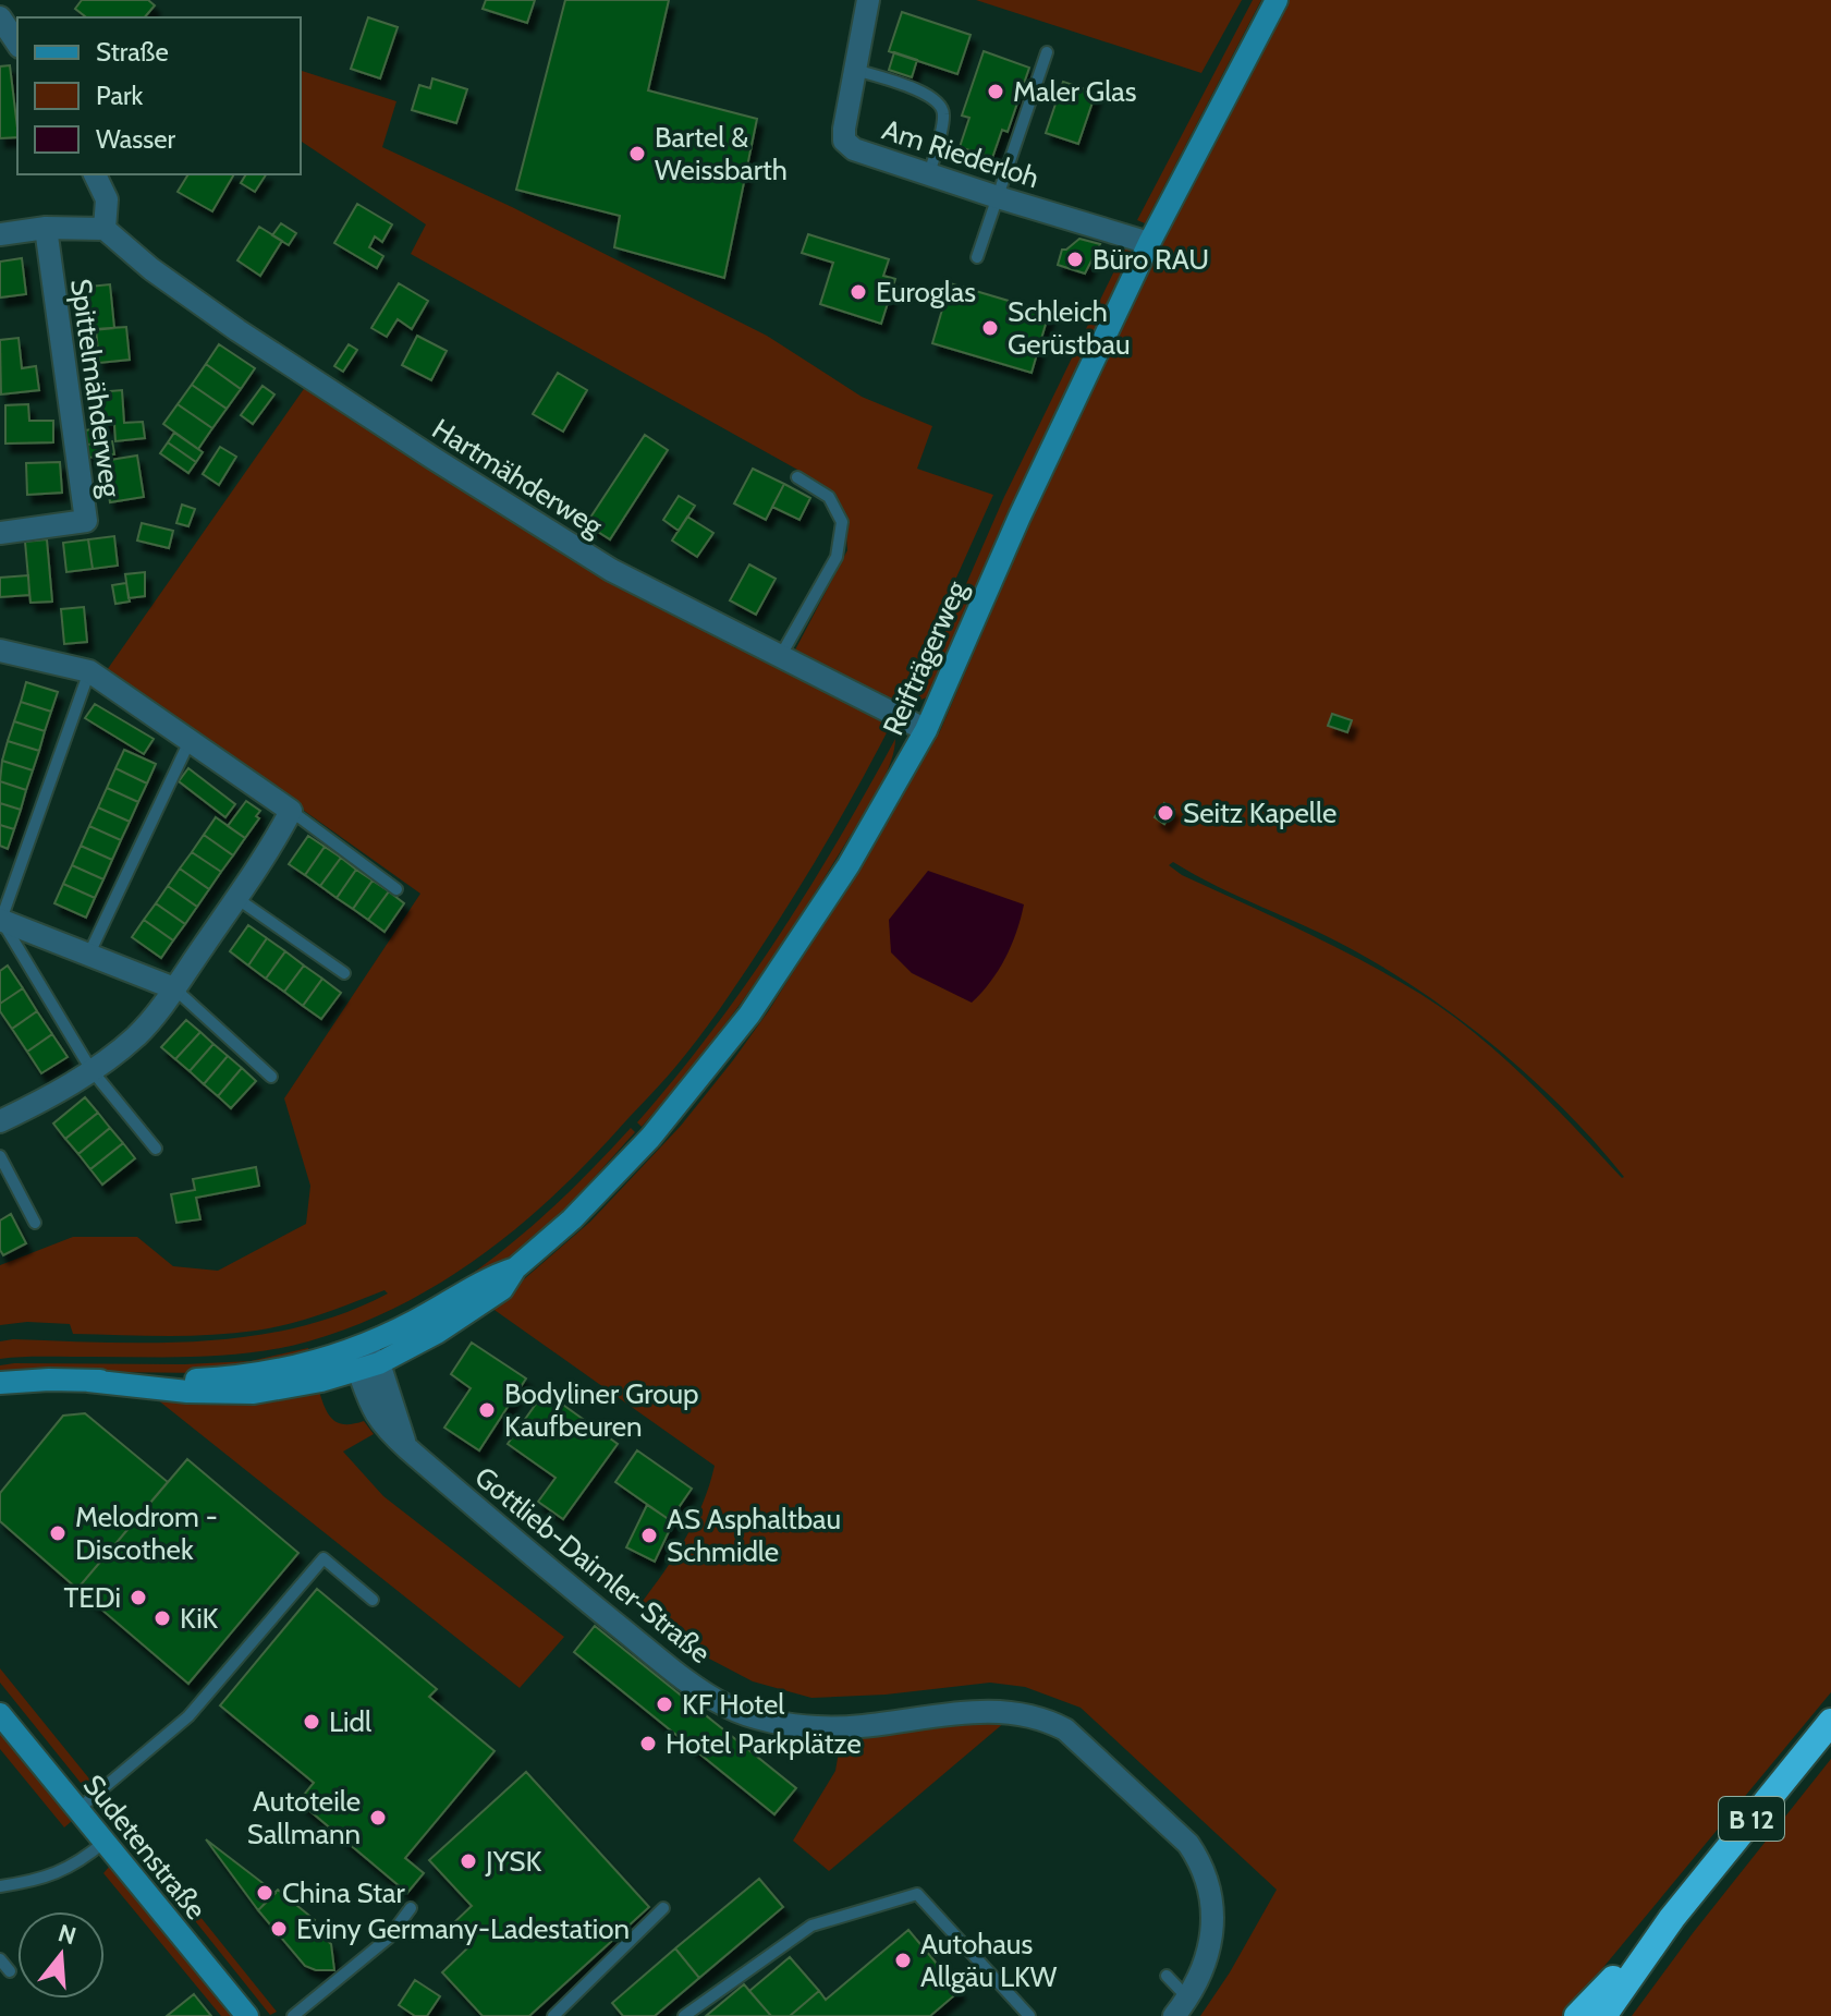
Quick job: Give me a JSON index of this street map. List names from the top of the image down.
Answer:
{
  "streets": {
    "highway": ["B 12"],
    "street": [
      "Am Riederloh",
      "Spittelmähderweg",
      "Hartmähderweg",
      "Reifträgerweg",
      "Gottlieb-Daimler-Straße",
      "Sudetenstraße"
    ]
  },
  "crossings": [
    ["Am Riederloh", "Reifträgerweg"],
    ["Hartmähderweg", "Reifträgerweg"],
    ["Reifträgerweg", "Gottlieb-Daimler-Straße"]
  ],
  "places": [
    "Maler Glas",
    "Bartel & Weissbarth",
    "Büro RAU",
    "Euroglas",
    "Schleich Gerüstbau",
    "Seitz Kapelle",
    "Bodyliner Group Kaufbeuren",
    "Melodrom - Discothek",
    "AS Asphaltbau Schmidle",
    "TEDi",
    "KiK",
    "KF Hotel",
    "Lidl",
    "Hotel Parkplätze",
    "Autoteile Sallmann",
    "JYSK",
    "China Star",
    "Eviny Germany-Ladestation",
    "Autohaus Allgäu LKW"
  ],
  "legend": ["Straße", "Park", "Wasser"],
  "north": "top"
}
